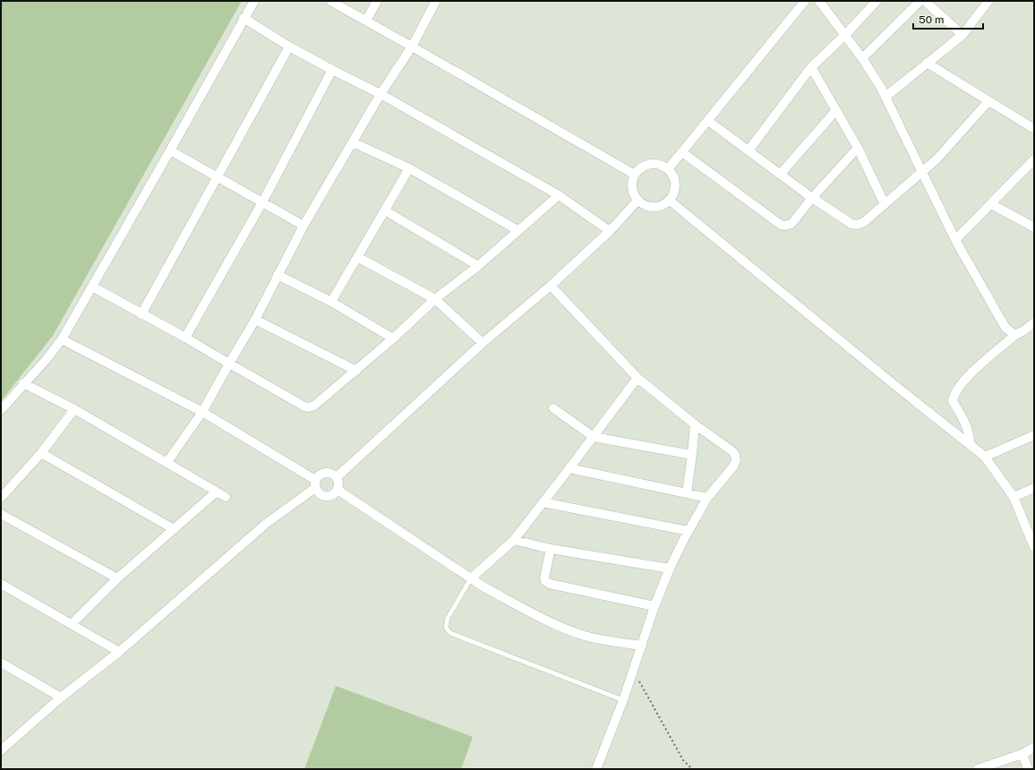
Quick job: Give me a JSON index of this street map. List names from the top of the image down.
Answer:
{
  "scale_bar": "50 m"
}
